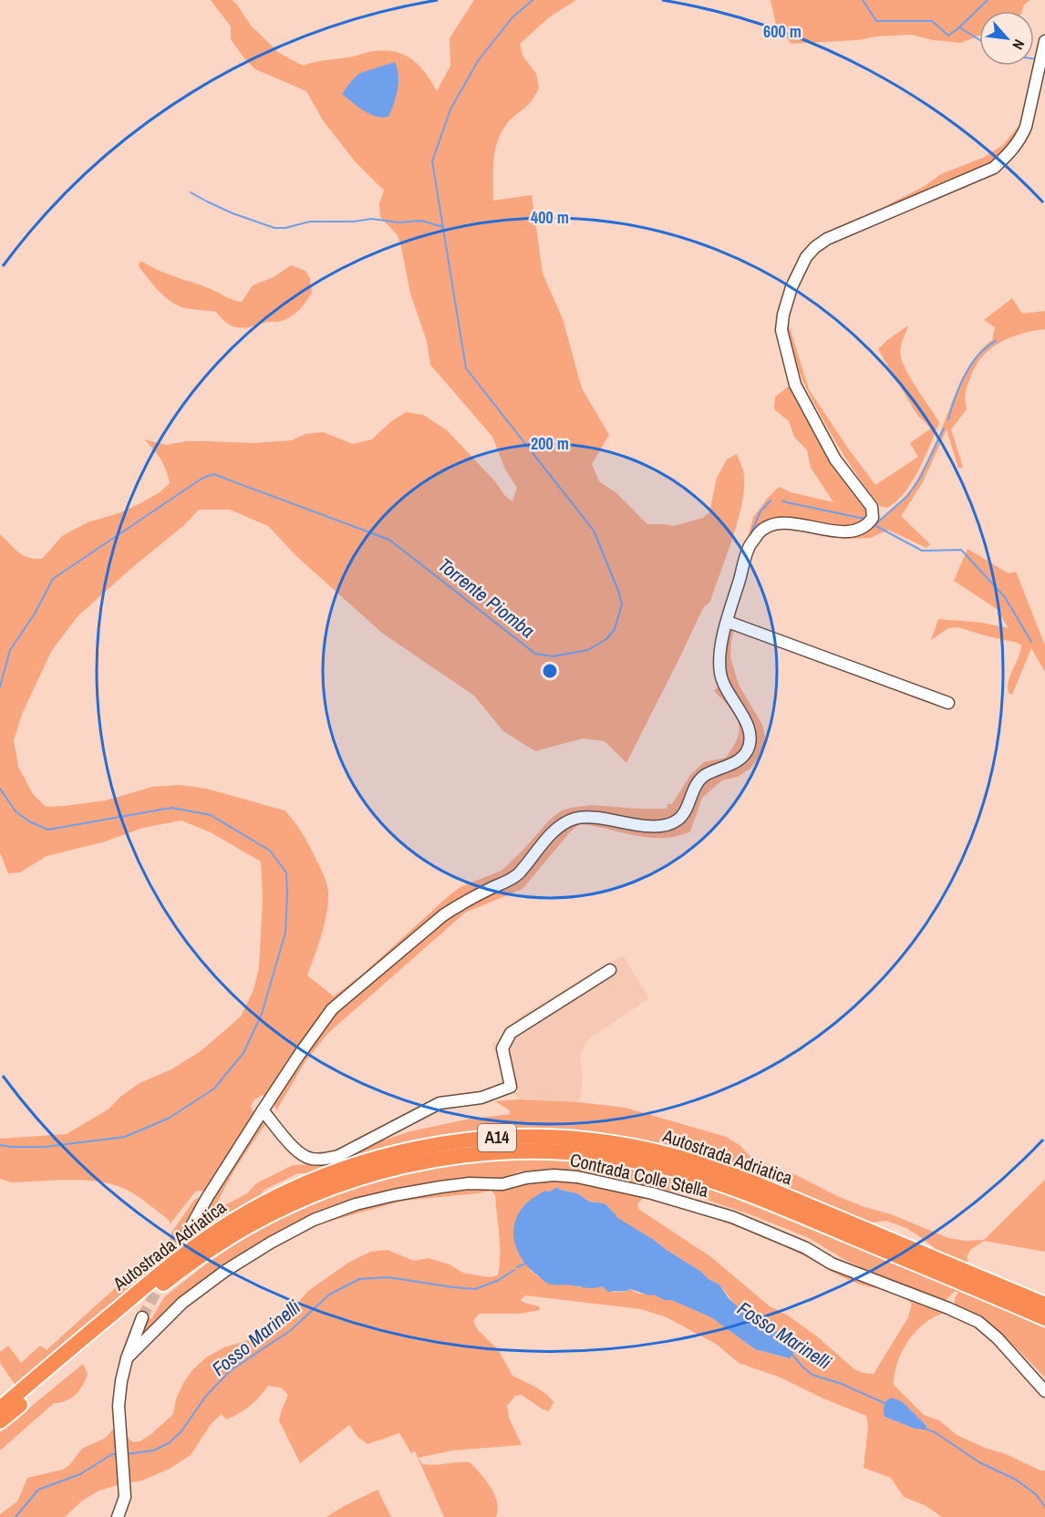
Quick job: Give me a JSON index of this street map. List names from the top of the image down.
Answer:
{
  "streets": {
    "highway": ["A14", "Autostrada Adriatica"],
    "street": ["Contrada Colle Stella"]
  },
  "water": ["Torrente Piomba", "Fosso Marinelli"],
  "north": "bottom right",
  "rings": ["600 m", "400 m", "200 m"]
}
